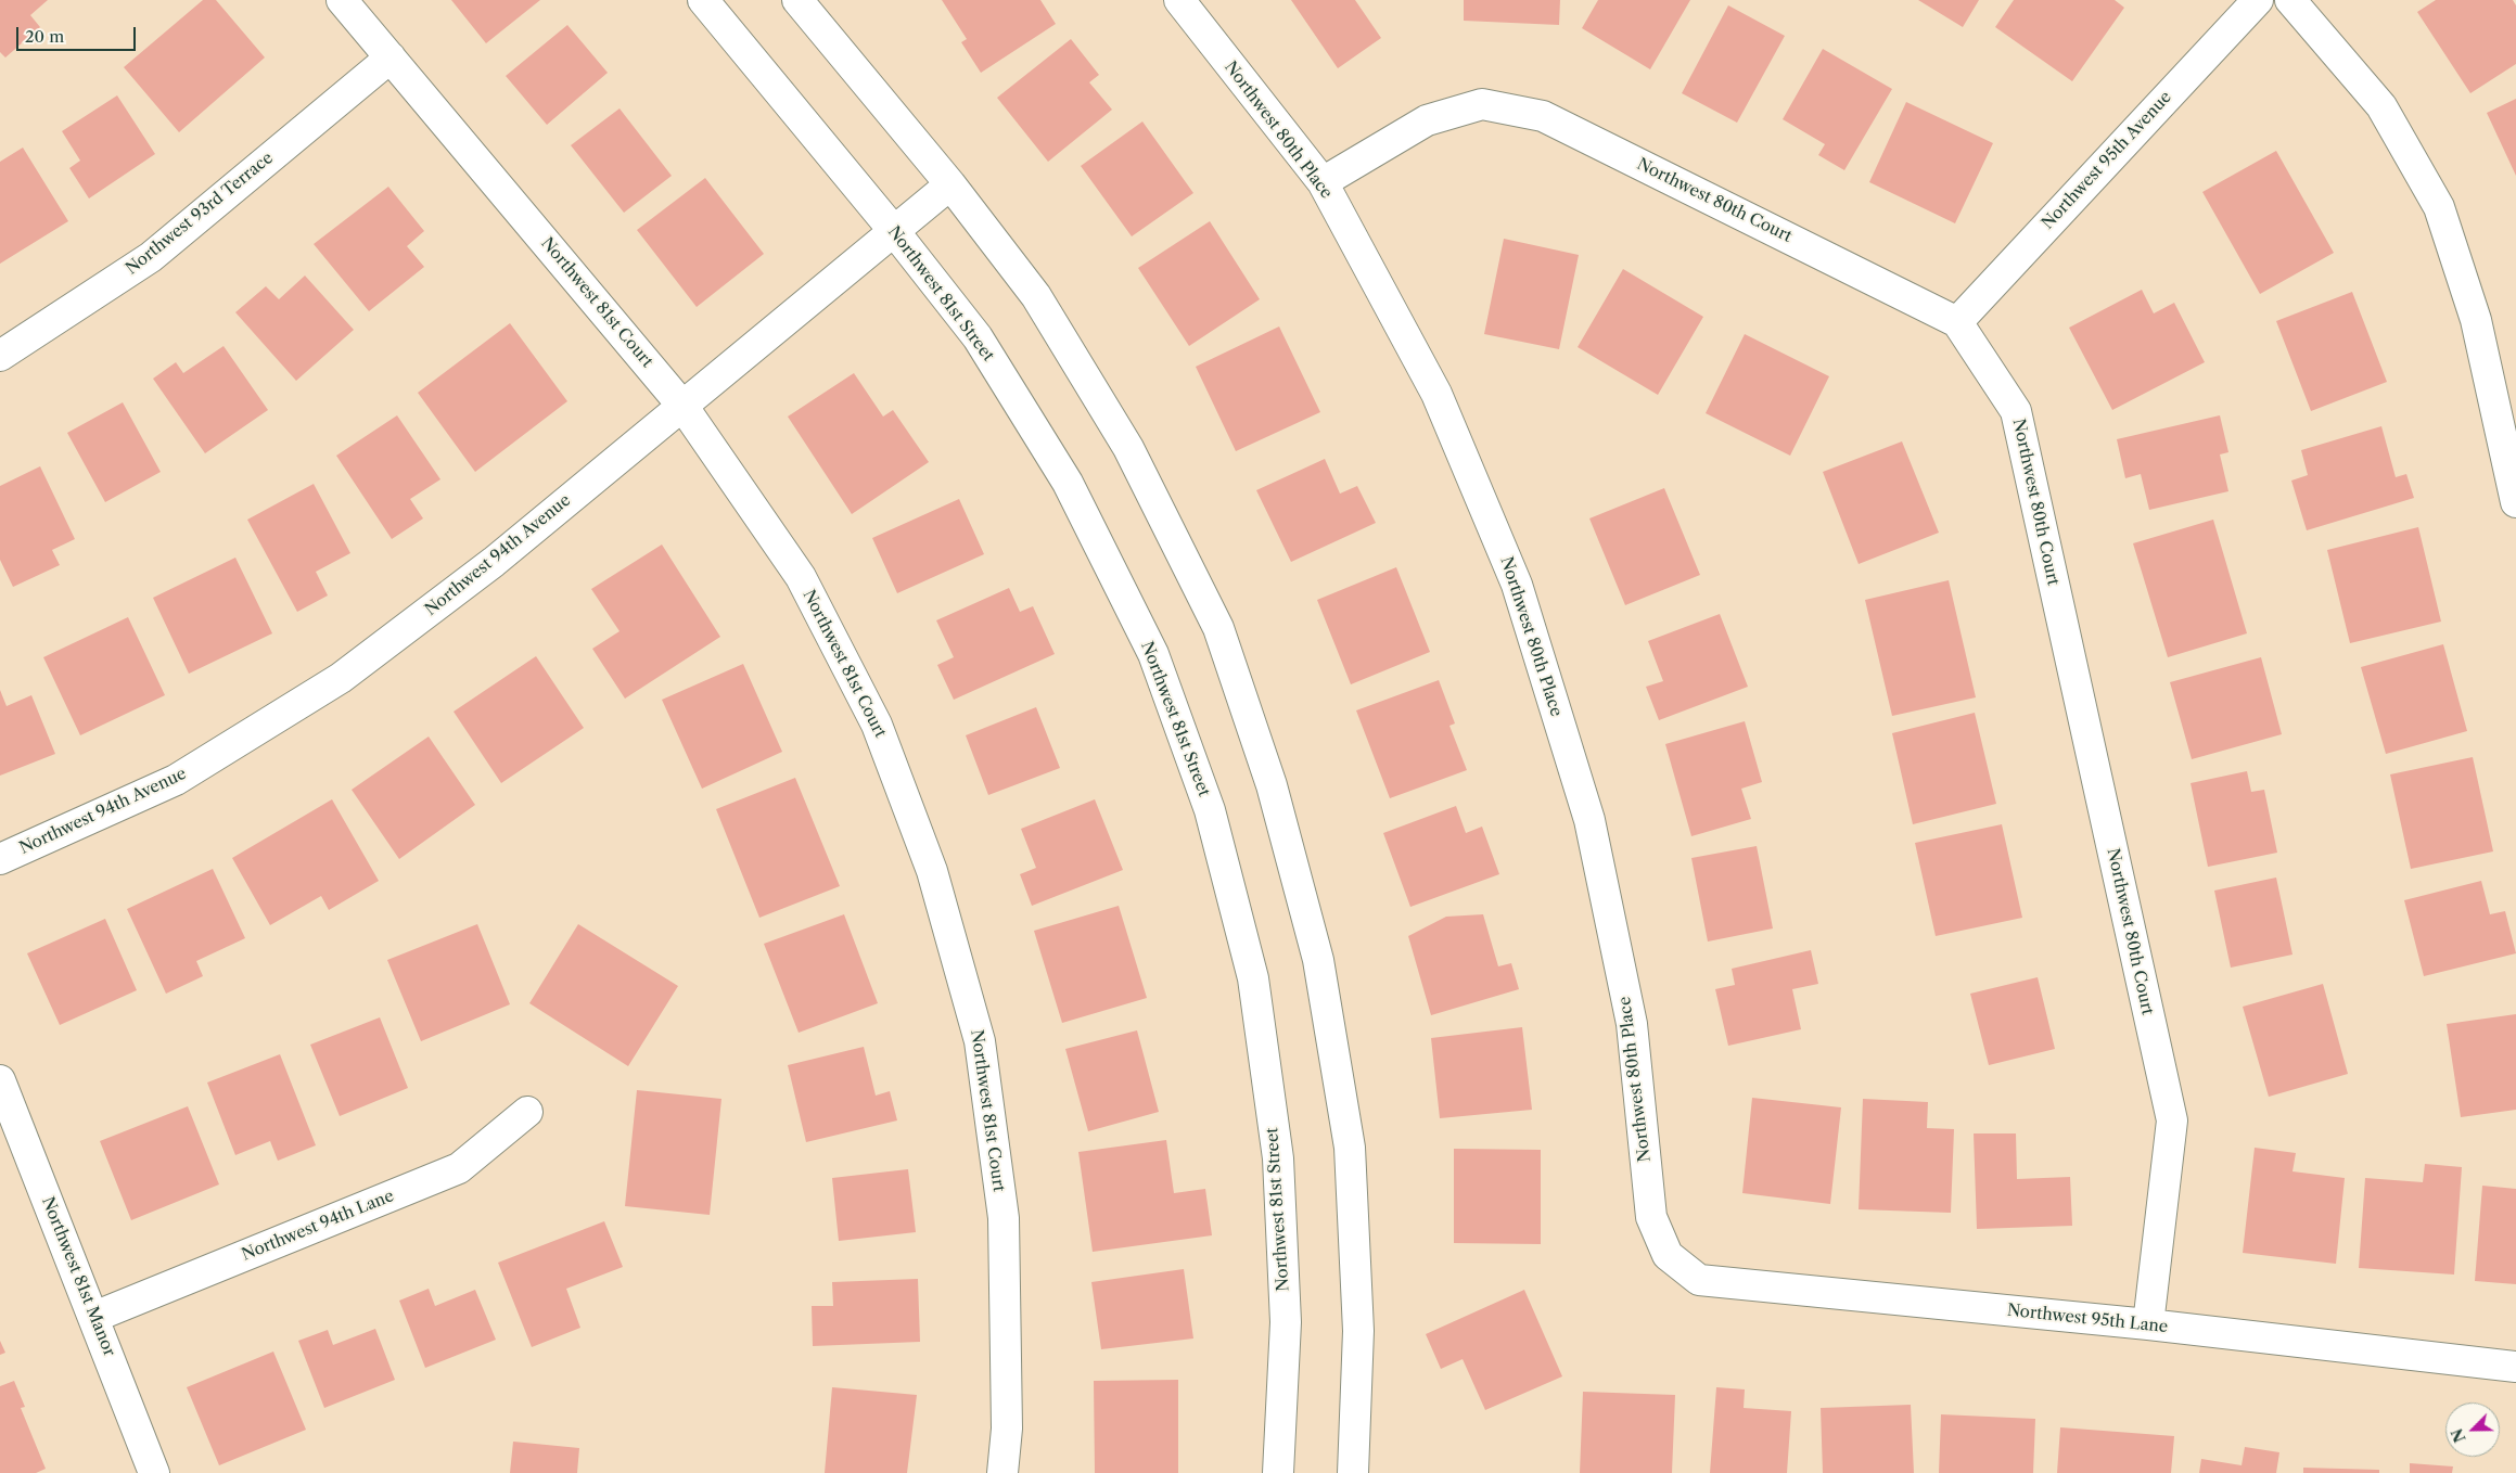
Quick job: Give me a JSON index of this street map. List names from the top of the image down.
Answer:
{
  "streets": {
    "street": [
      "Northwest 80th Place",
      "Northwest 95th Avenue",
      "Northwest 80th Court",
      "Northwest 93rd Terrace",
      "Northwest 81st Street",
      "Northwest 81st Court",
      "Northwest 94th Avenue",
      "Northwest 94th Lane",
      "Northwest 81st Manor",
      "Northwest 95th Lane"
    ]
  },
  "crossings": [
    ["Northwest 80th Place", "Northwest 80th Court"],
    ["Northwest 80th Place", "Northwest 95th Lane"],
    ["Northwest 95th Avenue", "Northwest 80th Court"],
    ["Northwest 80th Court", "Northwest 95th Lane"],
    ["Northwest 93rd Terrace", "Northwest 81st Court"],
    ["Northwest 81st Street", "Northwest 94th Avenue"],
    ["Northwest 81st Court", "Northwest 94th Avenue"],
    ["Northwest 94th Lane", "Northwest 81st Manor"]
  ],
  "scale_bar": "20 m",
  "north": "bottom left"
}
